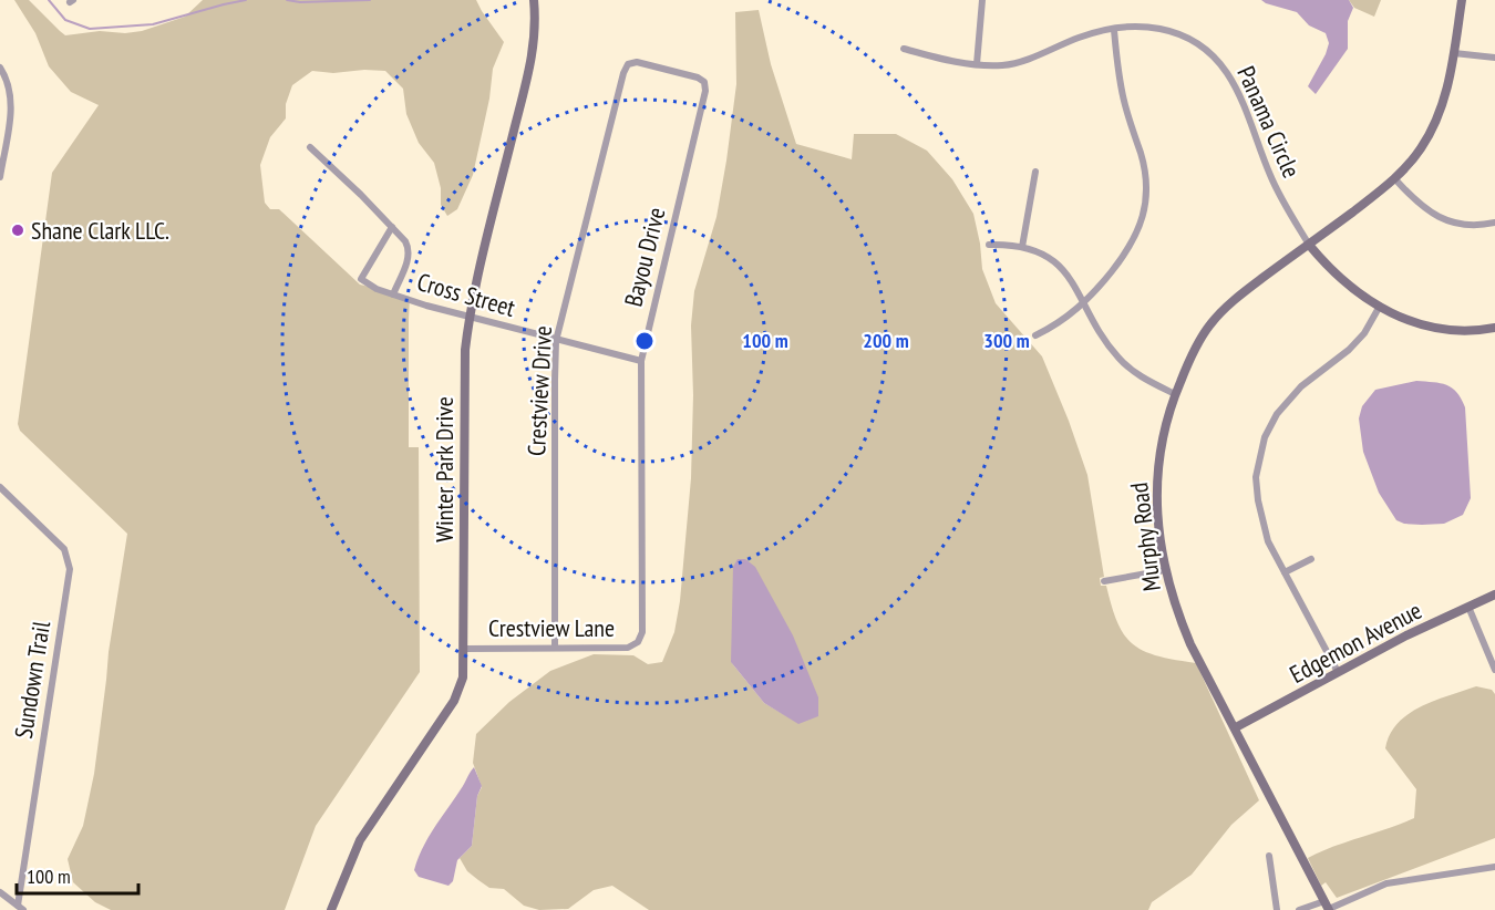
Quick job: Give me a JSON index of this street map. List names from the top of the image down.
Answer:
{
  "streets": {
    "street": [
      "Panama Circle",
      "Bayou Drive",
      "Cross Street",
      "Crestview Drive",
      "Winter Park Drive",
      "Murphy Road",
      "Crestview Lane",
      "Edgemon Avenue",
      "Sundown Trail"
    ]
  },
  "crossings": [
    ["Panama Circle", "Murphy Road"],
    ["Bayou Drive", "Cross Street"],
    ["Bayou Drive", "Crestview Drive"],
    ["Bayou Drive", "Crestview Lane"],
    ["Cross Street", "Crestview Drive"],
    ["Cross Street", "Winter Park Drive"],
    ["Crestview Drive", "Crestview Lane"],
    ["Winter Park Drive", "Crestview Lane"],
    ["Murphy Road", "Edgemon Avenue"]
  ],
  "places": ["Shane Clark LLC."],
  "scale_bar": "100 m",
  "rings": ["100 m", "200 m", "300 m"]
}
